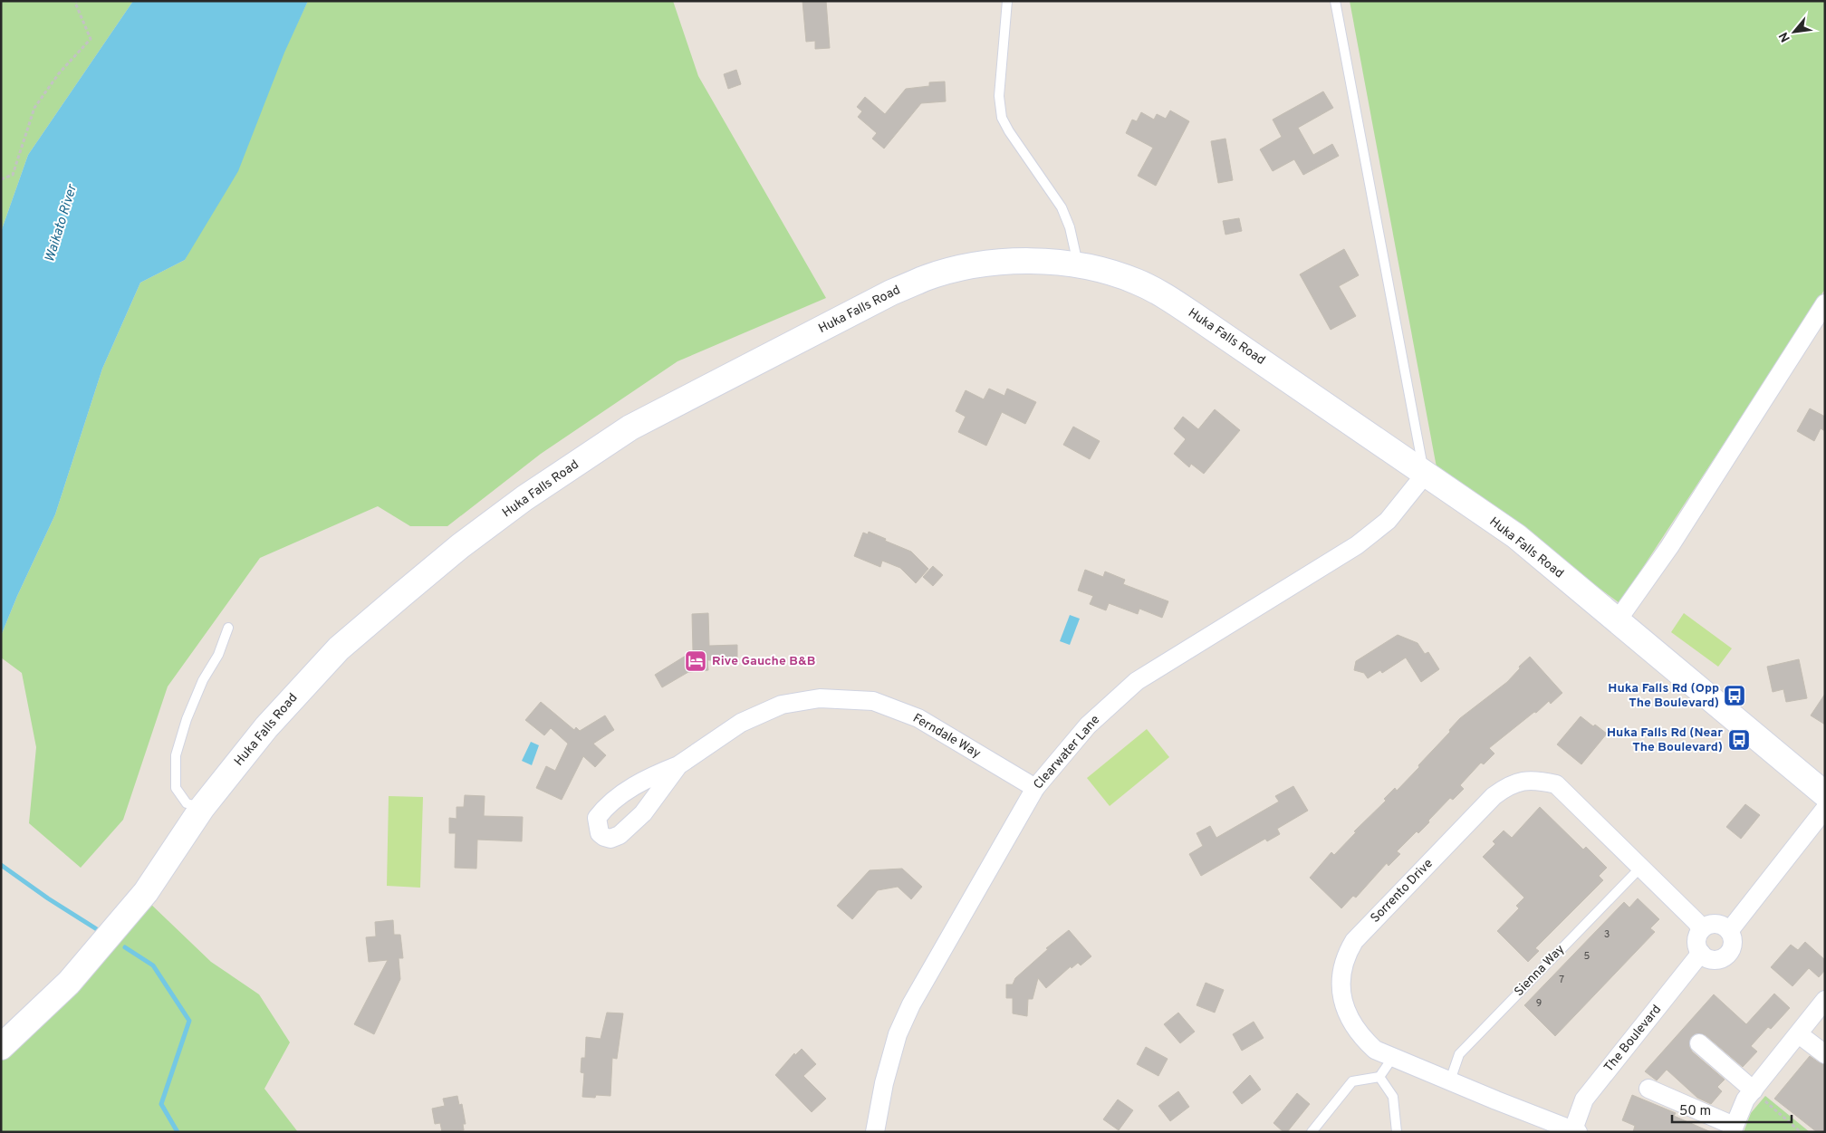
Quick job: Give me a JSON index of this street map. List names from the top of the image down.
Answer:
{
  "streets": {
    "street": [
      "Huka Falls Road",
      "Ferndale Way",
      "Clearwater Lane",
      "Sorrento Drive",
      "The Boulevard"
    ],
    "lane": ["Sienna Way"]
  },
  "crossings": [
    ["Huka Falls Road", "Clearwater Lane"],
    ["Ferndale Way", "Clearwater Lane"],
    ["Sorrento Drive", "Sienna Way"],
    ["Sorrento Drive", "The Boulevard"]
  ],
  "water": ["Waikato River"],
  "places": {
    "hotel": ["Rive Gauche B&B"],
    "bus stop": ["Huka Falls Rd (Opp The Boulevard)", "Huka Falls Rd (Near The Boulevard)"]
  },
  "house_numbers": [
    "3",
    "5",
    "7",
    "9"
  ],
  "scale_bar": "50 m",
  "north": "bottom left"
}
